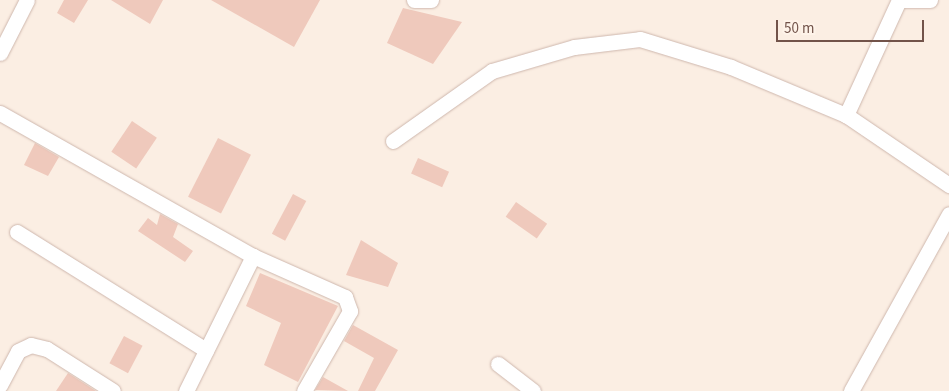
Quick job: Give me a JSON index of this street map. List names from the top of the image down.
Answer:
{
  "scale_bar": "50 m"
}
